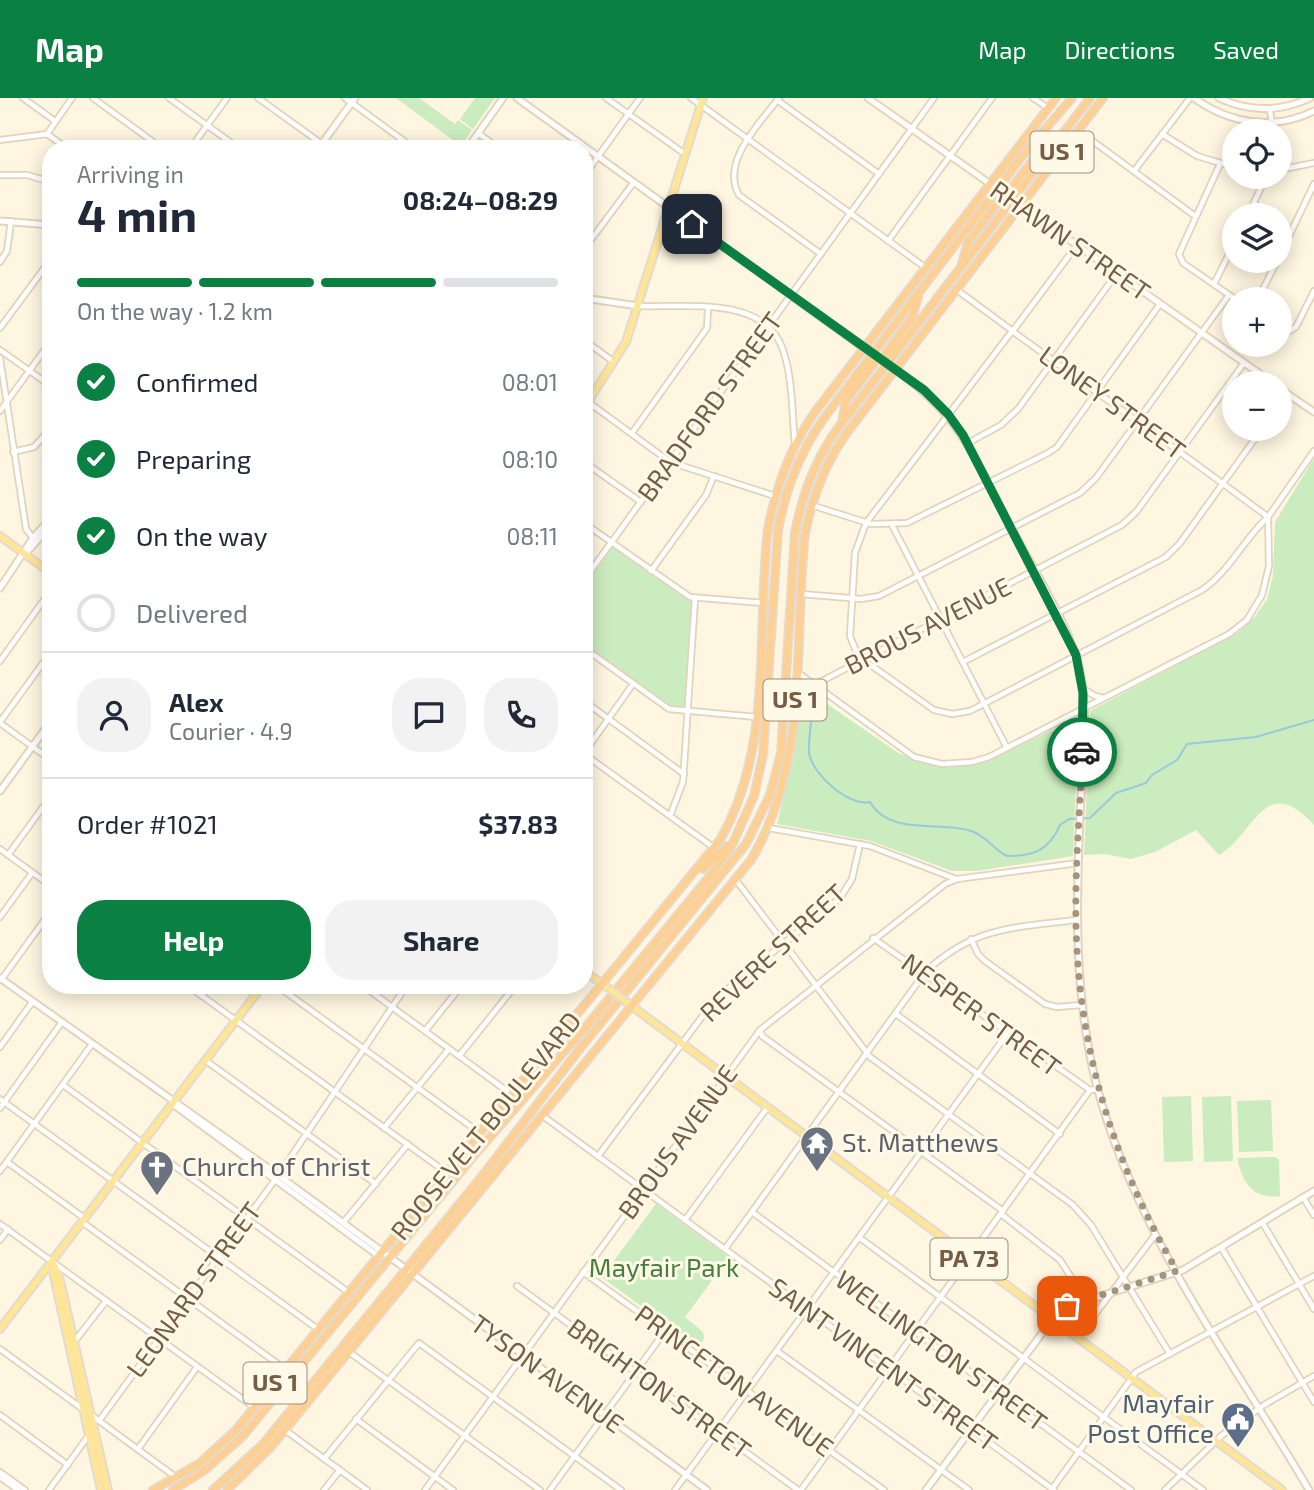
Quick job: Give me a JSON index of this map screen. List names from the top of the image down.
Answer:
{
  "streets": {
    "highway": ["US 1", "ROOSEVELT BOULEVARD"],
    "main road": ["PA 73"],
    "street": [
      "RHAWN STREET",
      "LONEY STREET",
      "BRADFORD STREET",
      "BROUS AVENUE",
      "REVERE STREET",
      "NESPER STREET",
      "LEONARD STREET",
      "WELLINGTON STREET",
      "SAINT VINCENT STREET",
      "TYSON AVENUE",
      "PRINCETON AVENUE",
      "BRIGHTON STREET"
    ]
  },
  "crossings": [
    ["US 1", "RHAWN STREET"],
    ["US 1", "ROOSEVELT BOULEVARD"],
    ["RHAWN STREET", "BRADFORD STREET"],
    ["RHAWN STREET", "BROUS AVENUE"],
    ["RHAWN STREET", "ROOSEVELT BOULEVARD"],
    ["LONEY STREET", "BROUS AVENUE"],
    ["LONEY STREET", "ROOSEVELT BOULEVARD"],
    ["BROUS AVENUE", "NESPER STREET"],
    ["BROUS AVENUE", "ROOSEVELT BOULEVARD"],
    ["BROUS AVENUE", "PA 73"],
    ["BROUS AVENUE", "SAINT VINCENT STREET"],
    ["BROUS AVENUE", "TYSON AVENUE"],
    ["BROUS AVENUE", "PRINCETON AVENUE"],
    ["BROUS AVENUE", "BRIGHTON STREET"],
    ["REVERE STREET", "PA 73"],
    ["REVERE STREET", "SAINT VINCENT STREET"],
    ["ROOSEVELT BOULEVARD", "PA 73"],
    ["ROOSEVELT BOULEVARD", "SAINT VINCENT STREET"],
    ["ROOSEVELT BOULEVARD", "TYSON AVENUE"],
    ["LEONARD STREET", "TYSON AVENUE"]
  ],
  "parks": ["Mayfair Park"],
  "places": {
    "temple": ["St. Matthews"],
    "church": ["Church of Christ"],
    "public building": ["Mayfair Post Office"]
  },
  "page": {
    "header": "Map",
    "nav": ["Map", "Directions", "Saved"],
    "map_buttons": ["+", "−"],
    "heading": ["4 min", "Arriving in", "08:24–08:29"],
    "panel": [
      "Alex",
      "Courier · 4.9",
      "Order #1021",
      "$37.83"
    ],
    "bar": "On the way · 1.2 km",
    "list": [
      ["Confirmed", "08:01"],
      ["Preparing", "08:10"],
      ["On the way", "08:11"],
      "Delivered"
    ],
    "buttons": ["Help", "Share"]
  }
}
